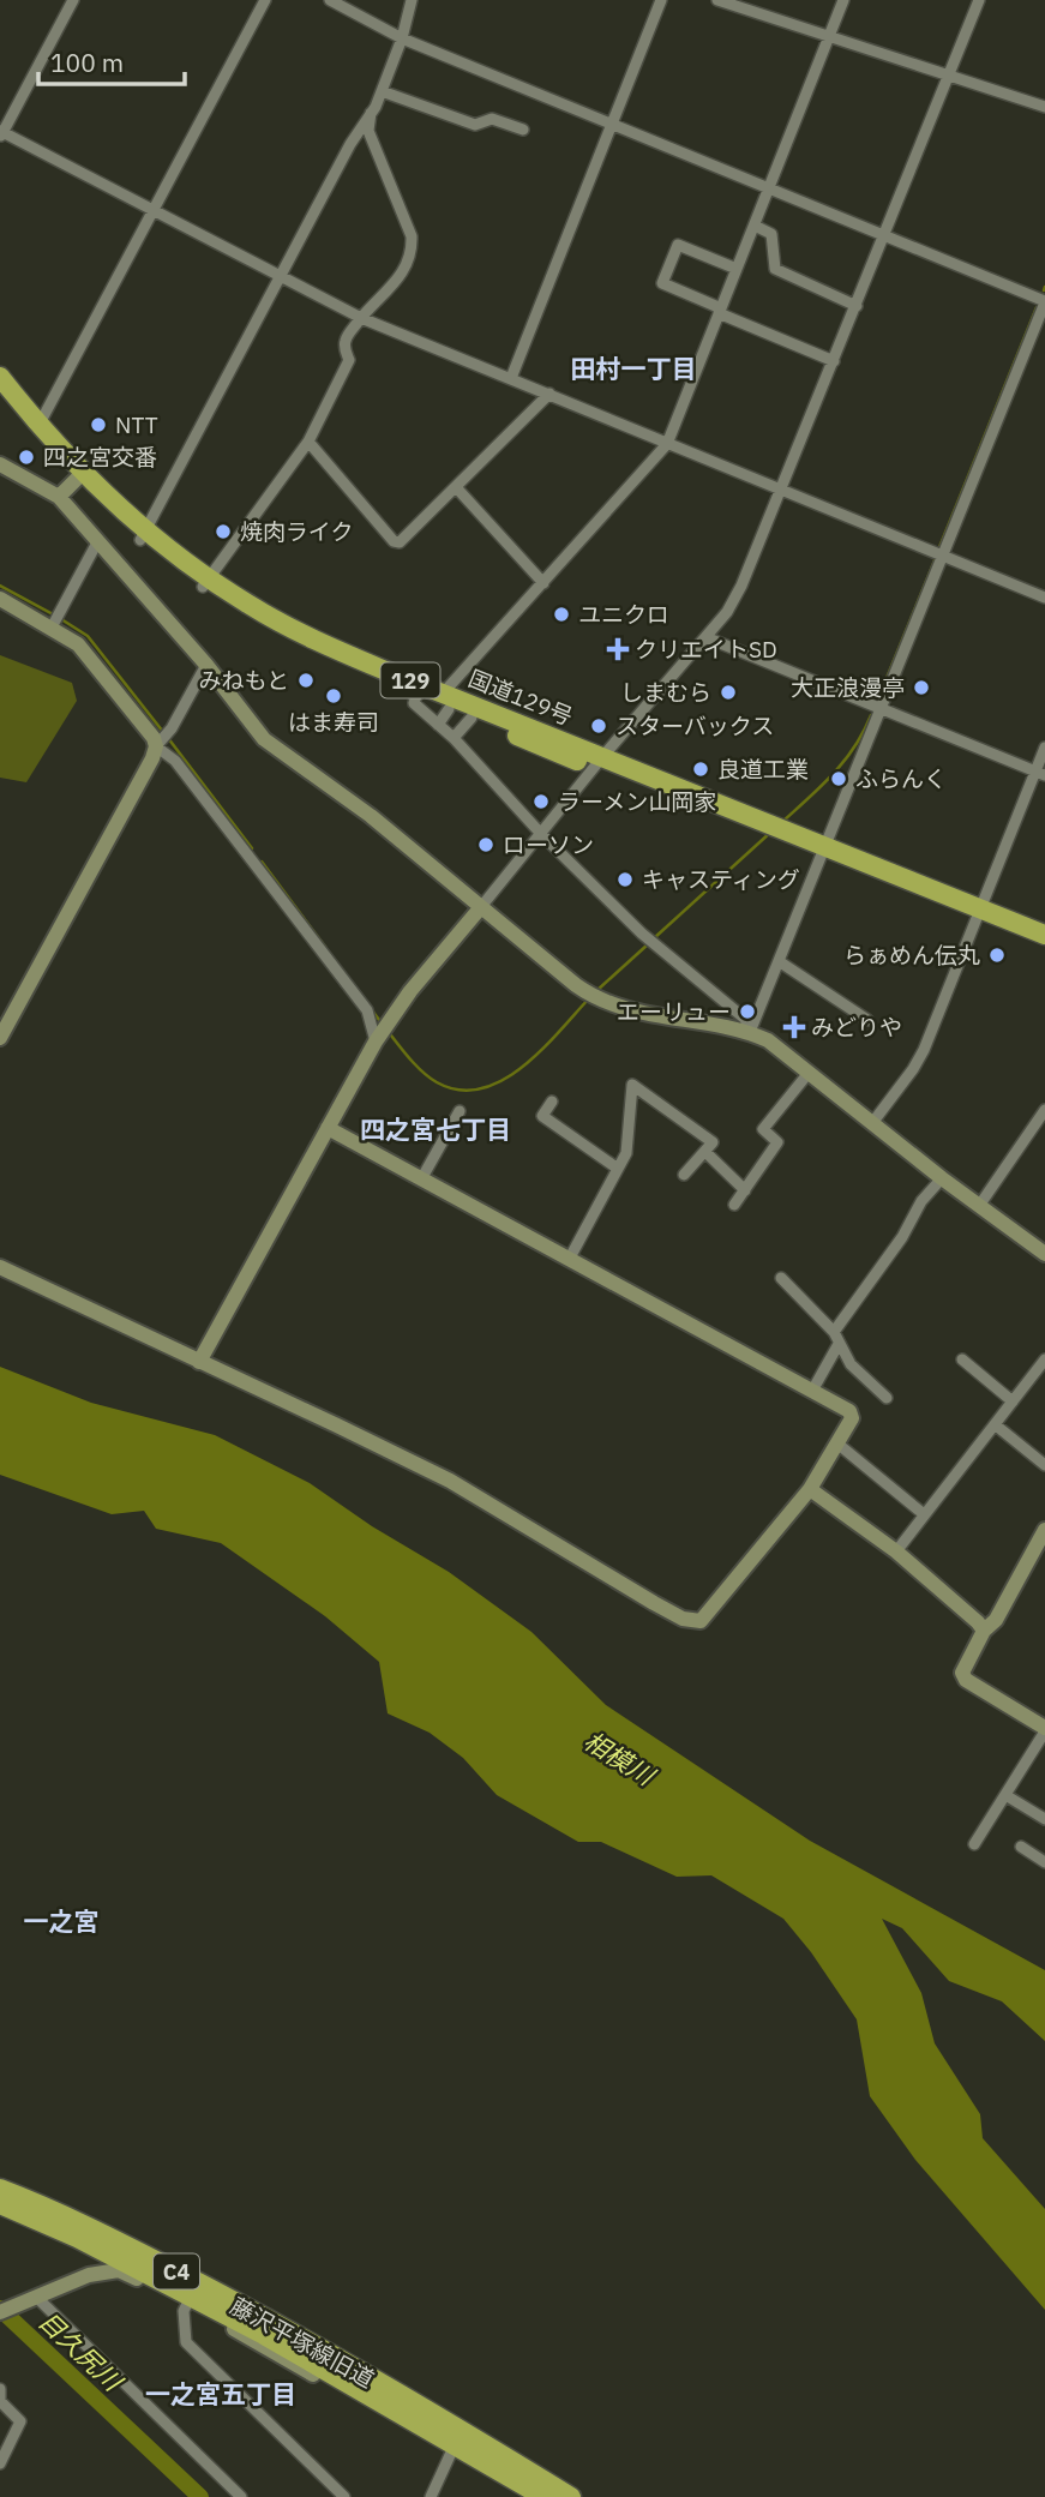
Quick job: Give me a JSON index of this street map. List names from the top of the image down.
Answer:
{
  "streets": {
    "highway": ["129", "国道129号", "C4"],
    "street": ["藤沢平塚線旧道"]
  },
  "districts": [
    "田村一丁目",
    "四之宮七丁目",
    "一之宮",
    "一之宮五丁目"
  ],
  "water": ["相模川", "目久尻川"],
  "places": {
    "other": [
      "NTT",
      "四之宮交番",
      "焼肉ライク",
      "ユニクロ",
      "みねもと",
      "大正浪漫亭",
      "しまむら",
      "はま寿司",
      "スターバックス",
      "良道工業",
      "ふらんく",
      "ラーメン山岡家",
      "ローソン",
      "キャスティング",
      "らぁめん伝丸",
      "エーリュー"
    ],
    "health": ["クリエイトSD", "みどりや"]
  },
  "scale_bar": "100 m"
}
